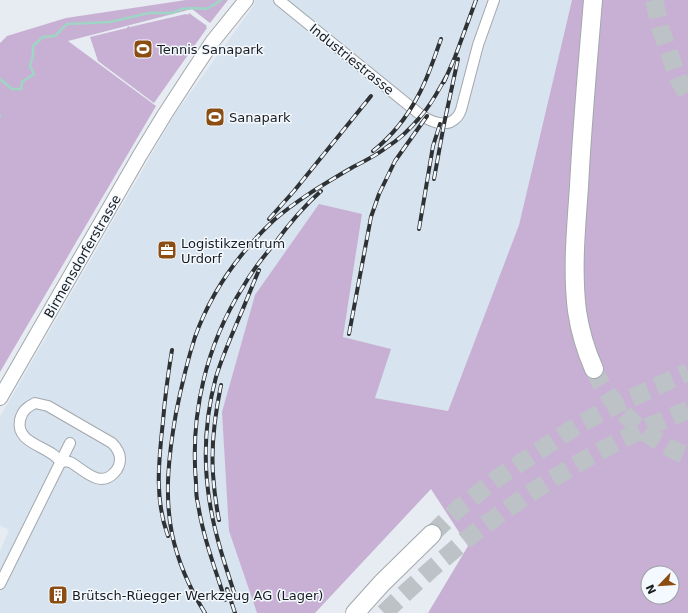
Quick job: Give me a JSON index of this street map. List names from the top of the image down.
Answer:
{
  "streets": {
    "main road": ["Birmensdorferstrasse"],
    "street": ["Industriestrasse"]
  },
  "places": {
    "sports": ["Tennis Sanapark", "Sanapark"],
    "office": ["Logistikzentrum Urdorf"],
    "building": ["Brütsch-Rüegger Werkzeug AG (Lager)"]
  },
  "north": "bottom left"
}
